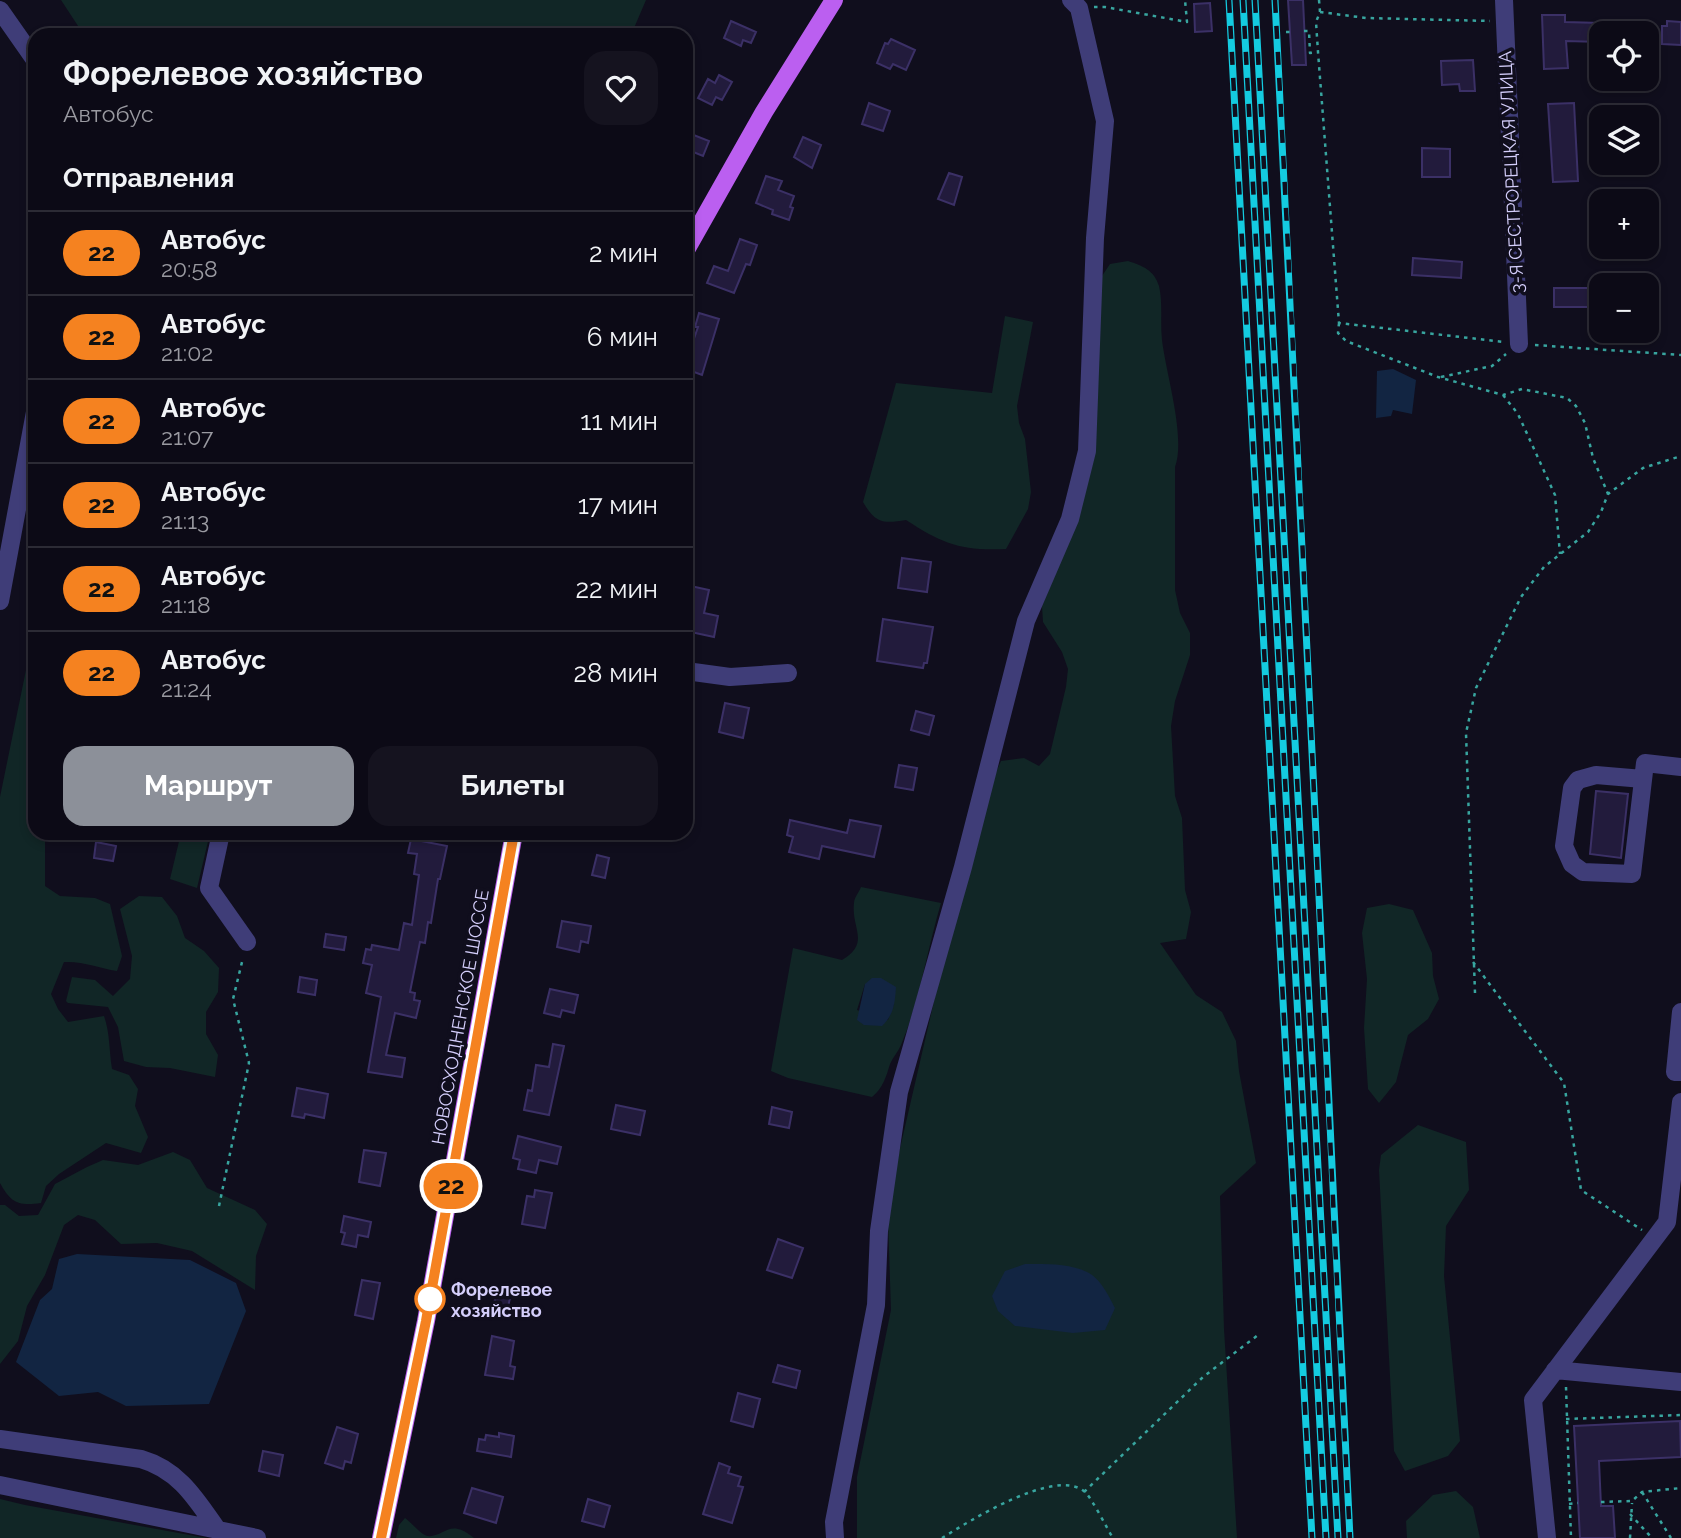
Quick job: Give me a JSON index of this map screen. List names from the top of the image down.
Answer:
{
  "streets": {
    "main road": ["НОВОСХОДНЕНСКОЕ ШОССЕ"],
    "street": ["3-Я СЕСТРОРЕЦКАЯ УЛИЦА"]
  },
  "places": ["Форелевое хозяйство"],
  "lines": ["bus line 22"],
  "page": {
    "on_map": "22",
    "map_buttons": ["+", "−"],
    "heading": [
      ["Форелевое хозяйство", "Автобус"],
      "Отправления"
    ],
    "list": [
      {
        "mark": "22",
        "name": "Автобус",
        "note": "20:58",
        "value": "2 мин"
      },
      {
        "mark": "22",
        "name": "Автобус",
        "note": "21:02",
        "value": "6 мин"
      },
      {
        "mark": "22",
        "name": "Автобус",
        "note": "21:07",
        "value": "11 мин"
      },
      {
        "mark": "22",
        "name": "Автобус",
        "note": "21:13",
        "value": "17 мин"
      },
      {
        "mark": "22",
        "name": "Автобус",
        "note": "21:18",
        "value": "22 мин"
      },
      {
        "mark": "22",
        "name": "Автобус",
        "note": "21:24",
        "value": "28 мин"
      }
    ],
    "buttons": ["Маршрут", "Билеты"]
  }
}
